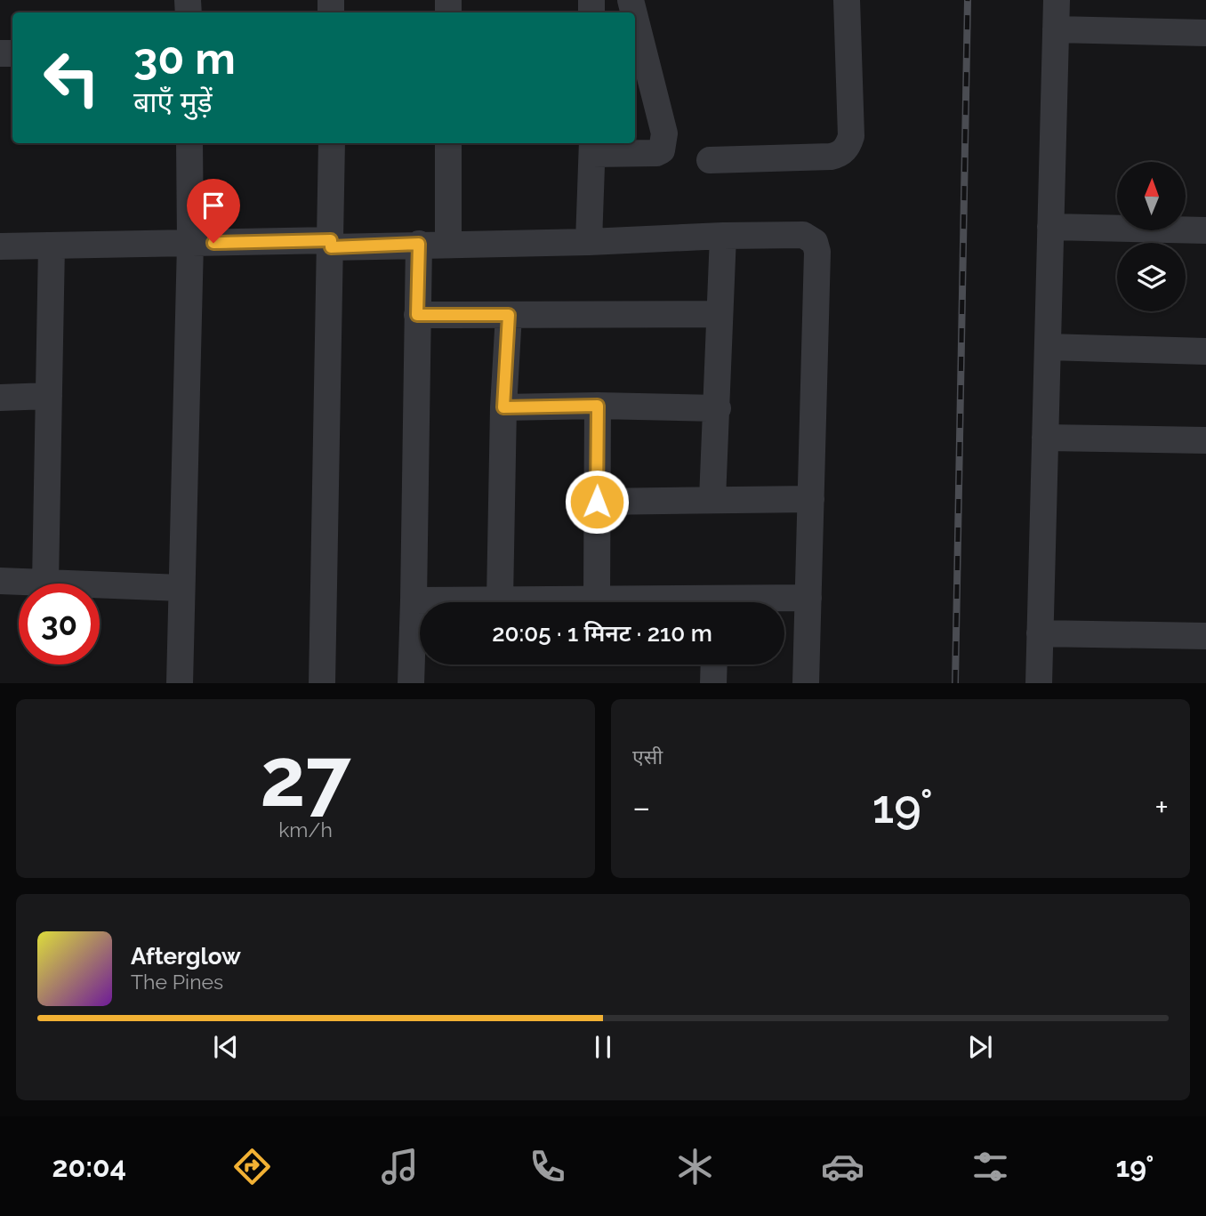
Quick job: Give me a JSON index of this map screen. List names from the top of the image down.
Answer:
{
  "north": "top",
  "page": {
    "turn": ["30 m", "बाएँ मुड़ें"],
    "limit": "30",
    "trip": "20:05 · 1 मिनट · 210 m",
    "tile": [
      ["27", "km/h"],
      "एसी"
    ],
    "heat": ["−", "19°", "+"],
    "song": ["Afterglow", "The Pines"],
    "tabs": ["20:04", "19°"]
  }
}
